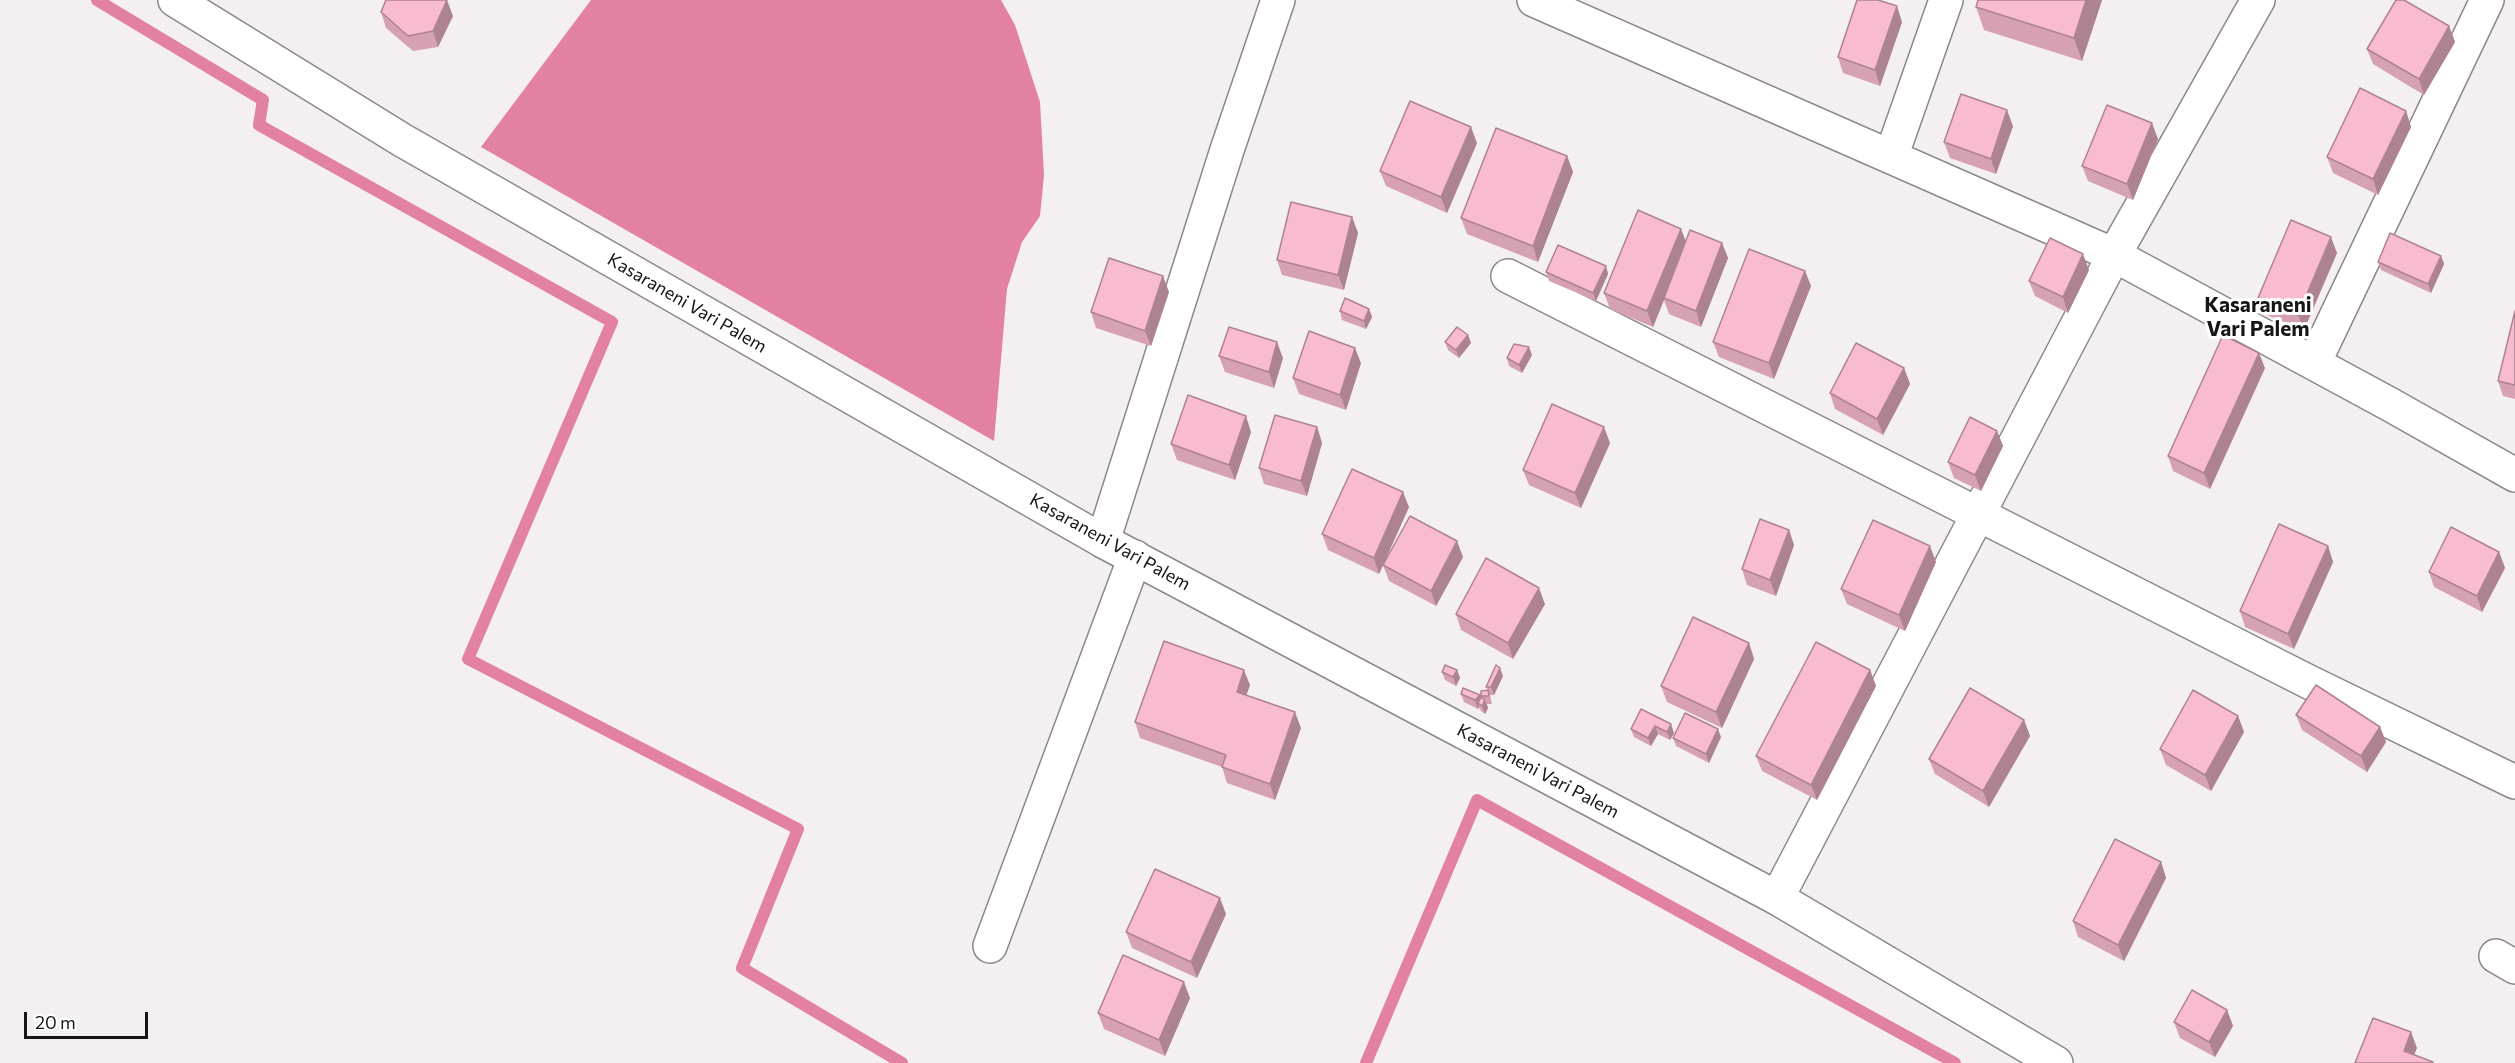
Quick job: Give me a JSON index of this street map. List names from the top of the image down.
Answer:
{
  "streets": {
    "street": ["Kasaraneni Vari Palem"]
  },
  "districts": ["Kasaraneni Vari Palem"],
  "scale_bar": "20 m"
}
